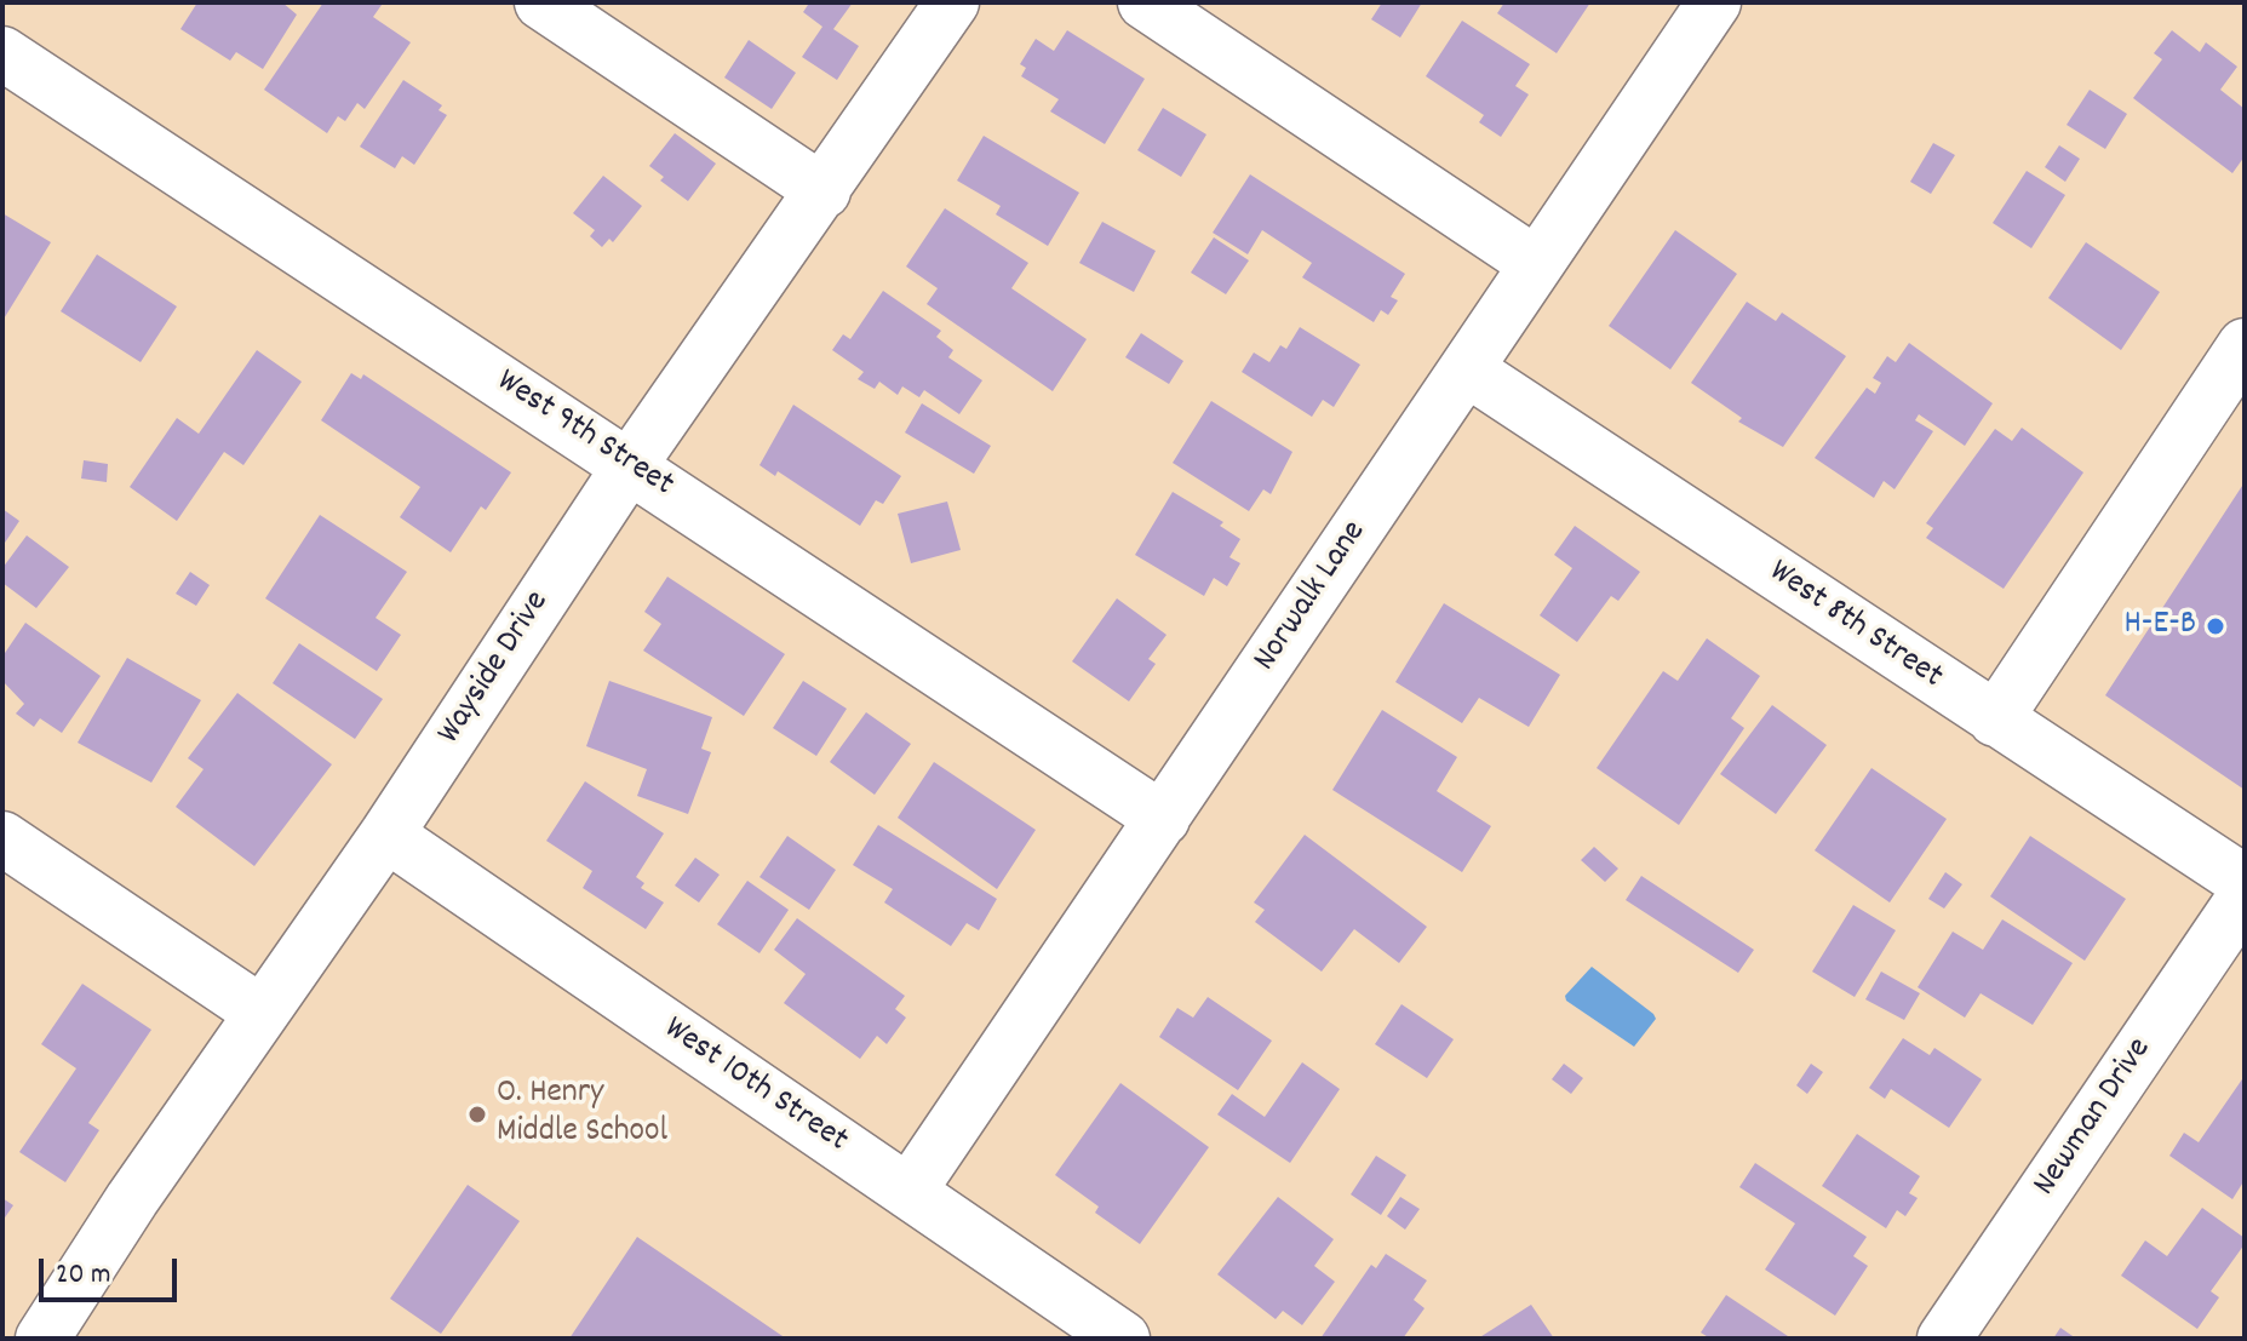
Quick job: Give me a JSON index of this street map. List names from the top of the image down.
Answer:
{
  "streets": {
    "street": [
      "West 9th Street",
      "Norwalk Lane",
      "West 8th Street",
      "Wayside Drive",
      "West 10th Street",
      "Newman Drive"
    ]
  },
  "crossings": [
    ["West 9th Street", "Norwalk Lane"],
    ["West 9th Street", "Wayside Drive"],
    ["Norwalk Lane", "West 8th Street"],
    ["Norwalk Lane", "West 10th Street"],
    ["Wayside Drive", "West 10th Street"]
  ],
  "places": ["H-E-B", "O. Henry Middle School"],
  "scale_bar": "20 m"
}
